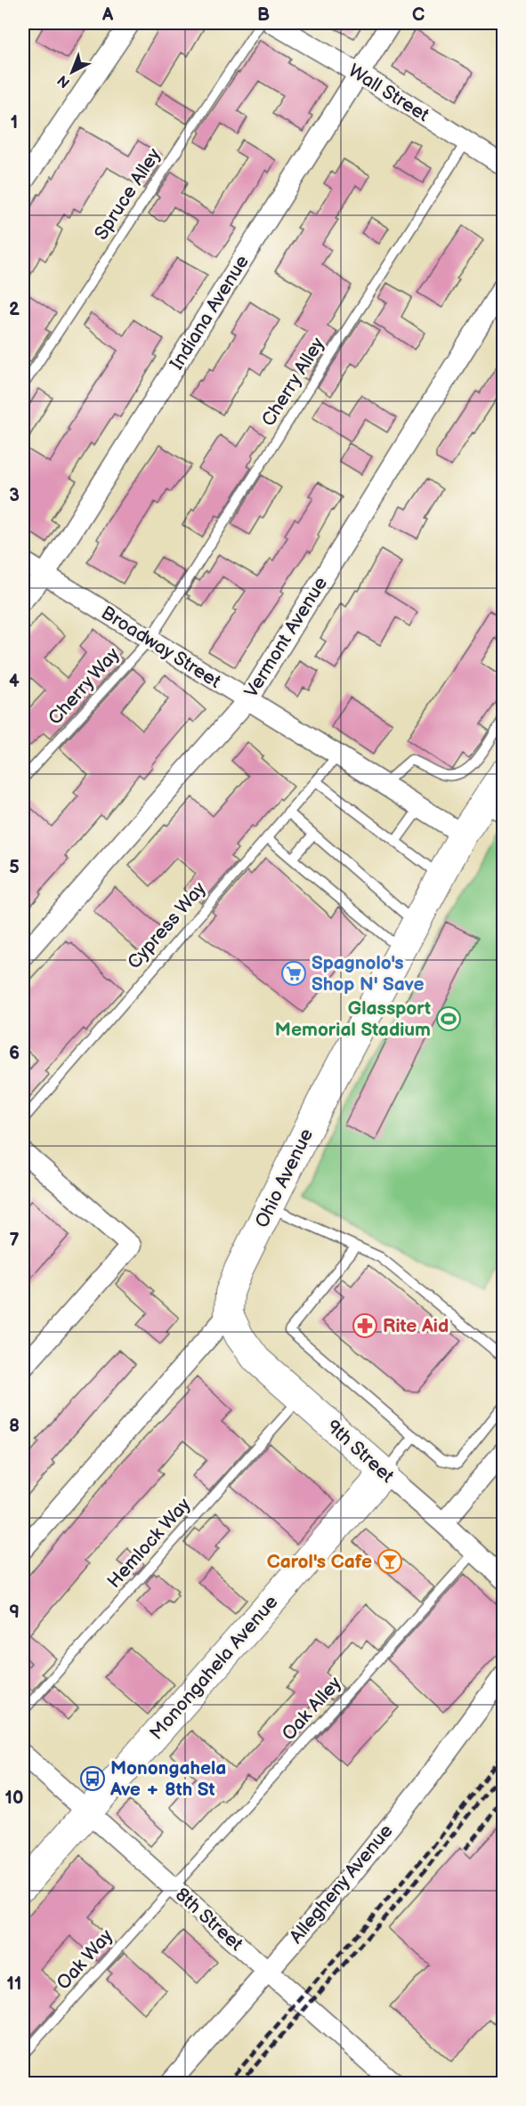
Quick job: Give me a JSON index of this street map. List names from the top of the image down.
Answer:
{
  "streets": {
    "main road": ["Ohio Avenue", "9th Street", "Monongahela Avenue"],
    "street": [
      "Wall Street",
      "Indiana Avenue",
      "Vermont Avenue",
      "Broadway Street",
      "Allegheny Avenue",
      "8th Street"
    ],
    "lane": [
      "Spruce Alley",
      "Cherry Alley",
      "Cherry Way",
      "Cypress Way",
      "Hemlock Way",
      "Oak Alley",
      "Oak Way"
    ]
  },
  "crossings": [
    ["Wall Street", "Indiana Avenue"],
    ["Wall Street", "Cherry Alley"],
    ["Indiana Avenue", "Broadway Street"],
    ["Cherry Alley", "Broadway Street"],
    ["Cherry Alley", "Cherry Way"],
    ["Vermont Avenue", "Broadway Street"],
    ["Broadway Street", "Cherry Way"],
    ["Broadway Street", "Cypress Way"],
    ["Broadway Street", "Ohio Avenue"],
    ["Ohio Avenue", "9th Street"],
    ["9th Street", "Hemlock Way"],
    ["9th Street", "Monongahela Avenue"],
    ["9th Street", "Oak Alley"],
    ["Monongahela Avenue", "8th Street"],
    ["Oak Alley", "8th Street"],
    ["Oak Alley", "Oak Way"],
    ["Allegheny Avenue", "8th Street"],
    ["8th Street", "Oak Way"]
  ],
  "places": {
    "supermarket": ["Spagnolo's Shop N' Save"],
    "sports": ["Glassport Memorial Stadium"],
    "pharmacy": ["Rite Aid"],
    "bar": ["Carol's Cafe"],
    "bus stop": ["Monongahela Ave + 8th St"]
  },
  "north": "bottom left",
  "grid": {
    "columns": ["A", "B", "C"],
    "rows": [
      "1",
      "2",
      "3",
      "4",
      "5",
      "6",
      "7",
      "8",
      "9",
      "10",
      "11"
    ]
  }
}
